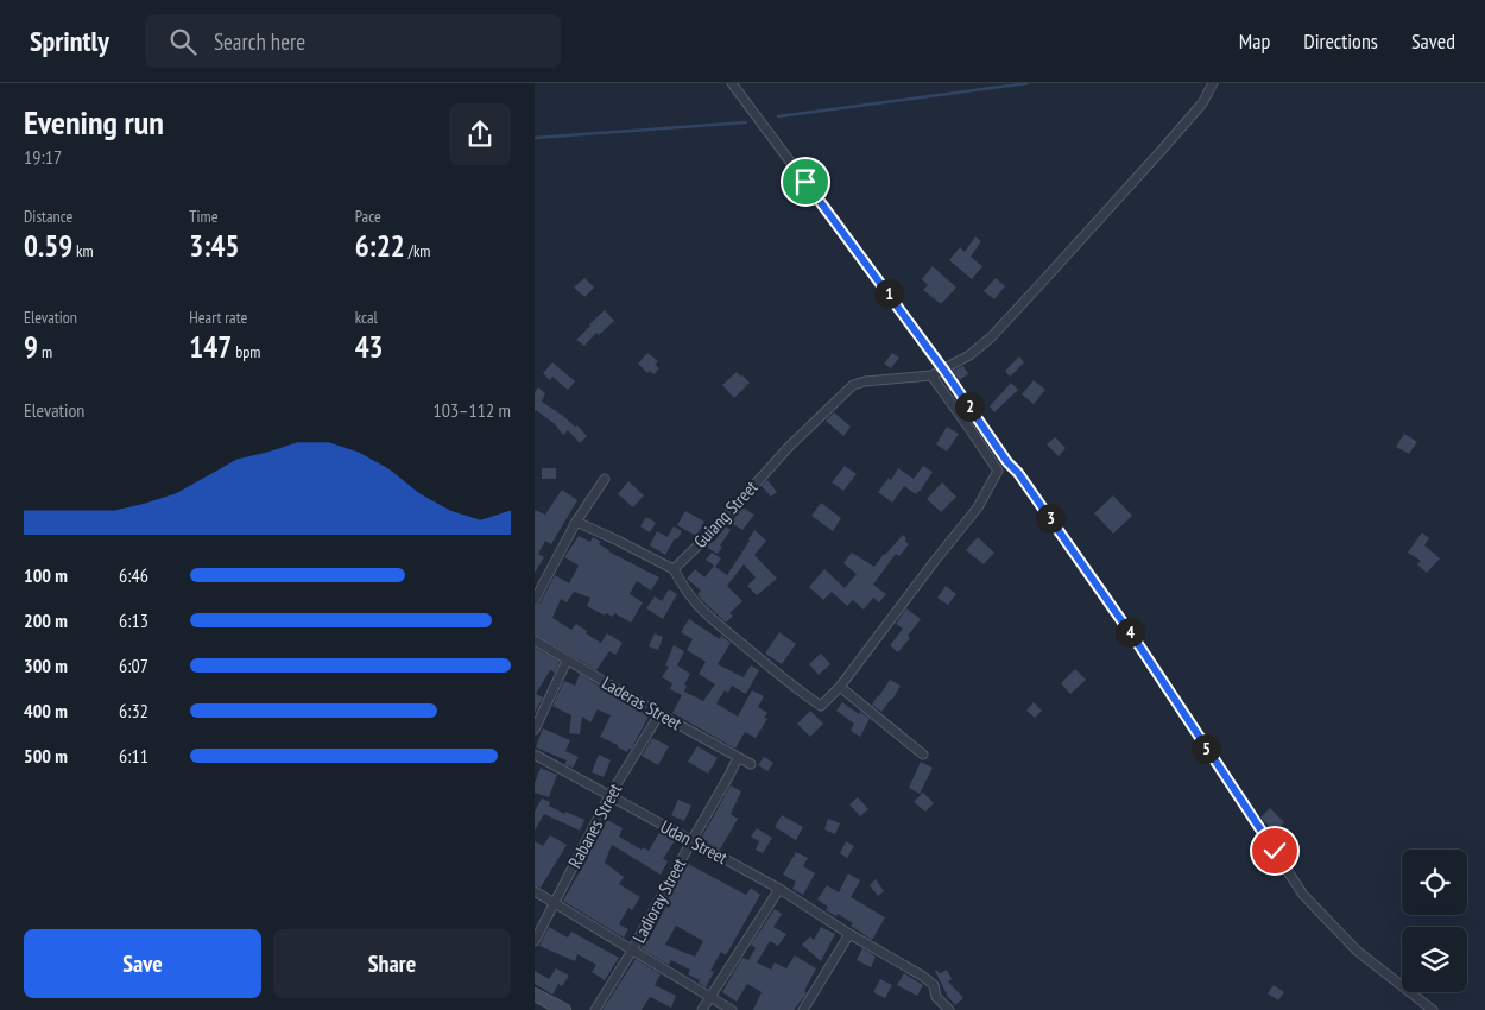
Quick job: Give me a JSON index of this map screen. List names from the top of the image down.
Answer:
{
  "streets": {
    "street": [
      "Guiang Street",
      "Laderas Street",
      "Rabanes Street",
      "Udan Street",
      "Ladioray Street"
    ]
  },
  "crossings": [
    ["Laderas Street", "Rabanes Street"],
    ["Laderas Street", "Ladioray Street"],
    ["Rabanes Street", "Udan Street"],
    ["Udan Street", "Ladioray Street"]
  ],
  "page": {
    "header": "Sprintly",
    "search": "Search here",
    "nav": ["Map", "Directions", "Saved"],
    "heading": ["Evening run", "19:17"],
    "stats": [
      ["Distance", "0.59 km"],
      ["Time", "3:45"],
      ["Pace", "6:22 /km"],
      ["Elevation", "9 m"],
      ["Heart rate", "147 bpm"],
      ["kcal", "43"]
    ],
    "pins": [
      "1",
      "2",
      "3",
      "4",
      "5"
    ],
    "chart": ["Elevation", "103–112 m"],
    "list": [
      {
        "name": "100 m",
        "note": "6:46"
      },
      {
        "name": "200 m",
        "note": "6:13"
      },
      {
        "name": "300 m",
        "note": "6:07"
      },
      {
        "name": "400 m",
        "note": "6:32"
      },
      {
        "name": "500 m",
        "note": "6:11"
      }
    ],
    "buttons": ["Save", "Share"]
  }
}
